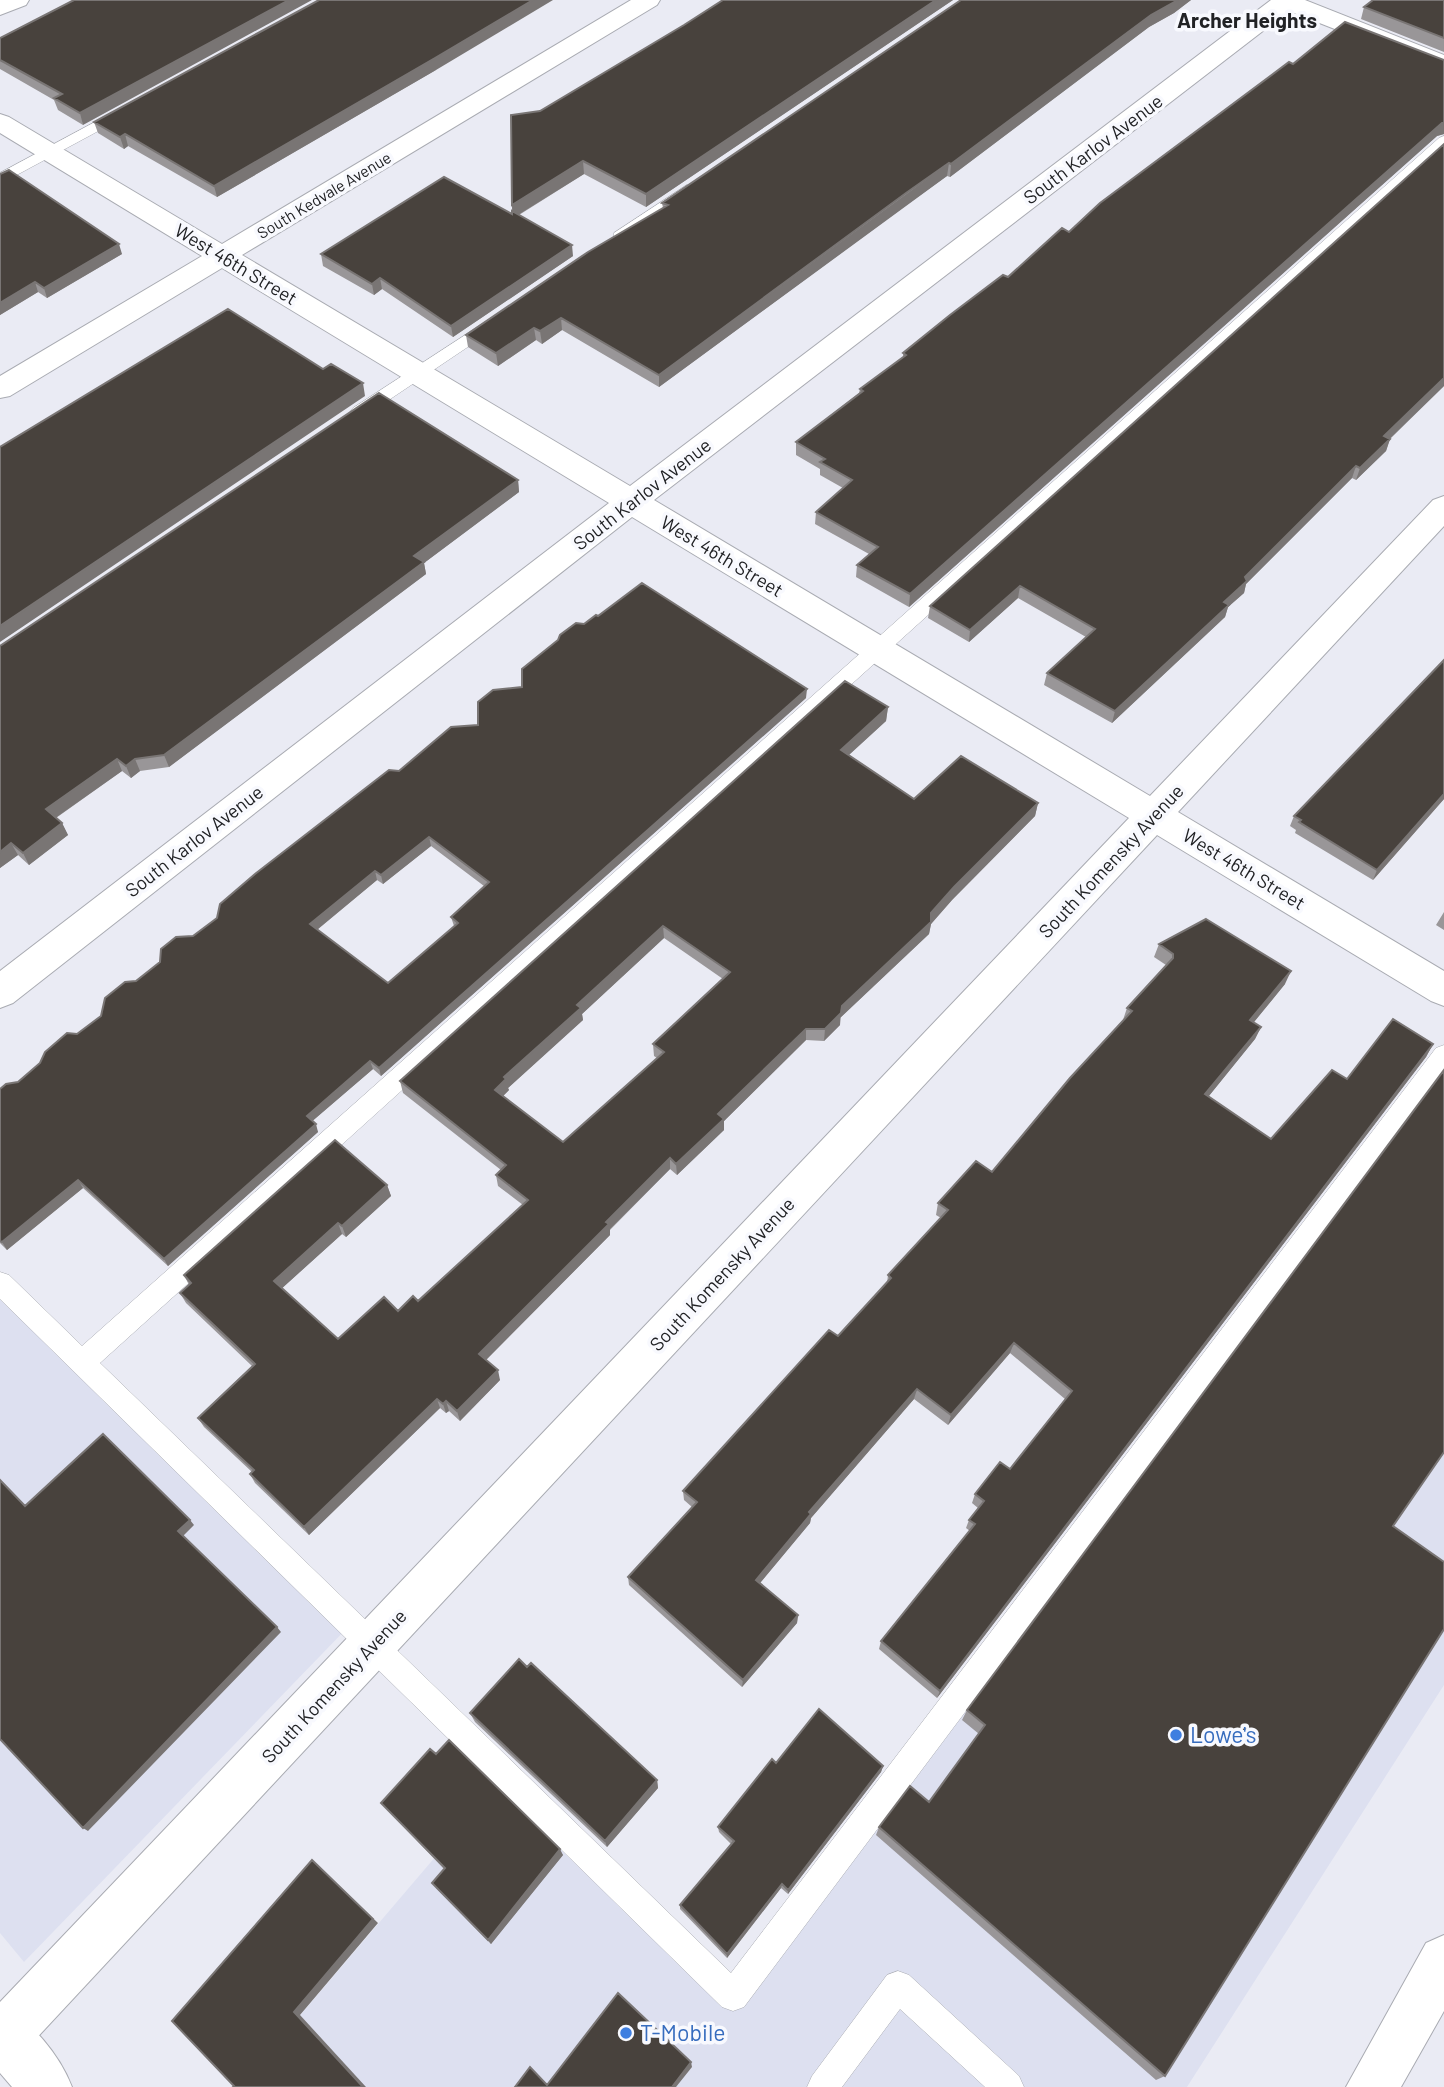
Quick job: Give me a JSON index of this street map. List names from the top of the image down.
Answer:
{
  "streets": {
    "street": [
      "South Karlov Avenue",
      "South Kedvale Avenue",
      "West 46th Street",
      "South Komensky Avenue"
    ]
  },
  "crossings": [
    ["South Karlov Avenue", "West 46th Street"],
    ["South Kedvale Avenue", "West 46th Street"],
    ["West 46th Street", "South Komensky Avenue"]
  ],
  "districts": ["Archer Heights"],
  "places": ["Lowe's", "T-Mobile"]
}
